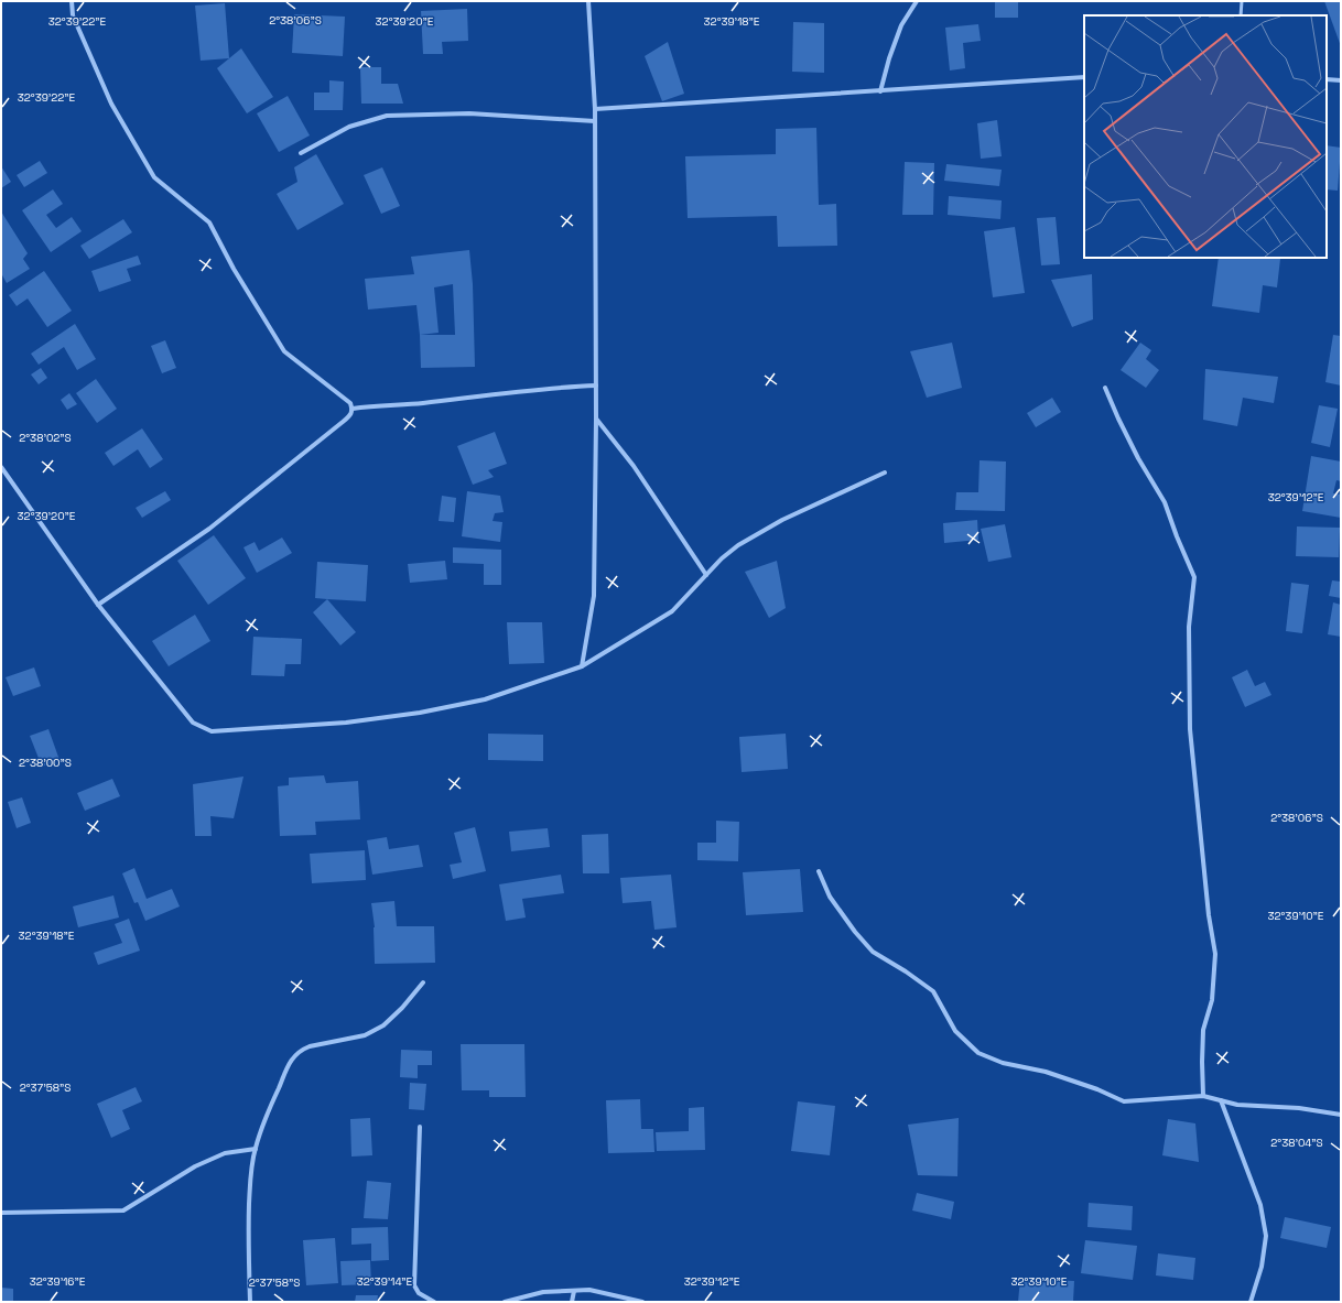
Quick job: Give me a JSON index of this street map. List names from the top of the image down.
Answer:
{
  "coordinates": [
    "2°38'06\"S",
    "32°39'22\"E",
    "32°39'20\"E",
    "32°39'18\"E",
    "2°38'02\"S",
    "32°39'12\"E",
    "2°38'00\"S",
    "32°39'10\"E",
    "2°37'58\"S",
    "2°38'04\"S",
    "32°39'16\"E",
    "32°39'14\"E"
  ]
}
